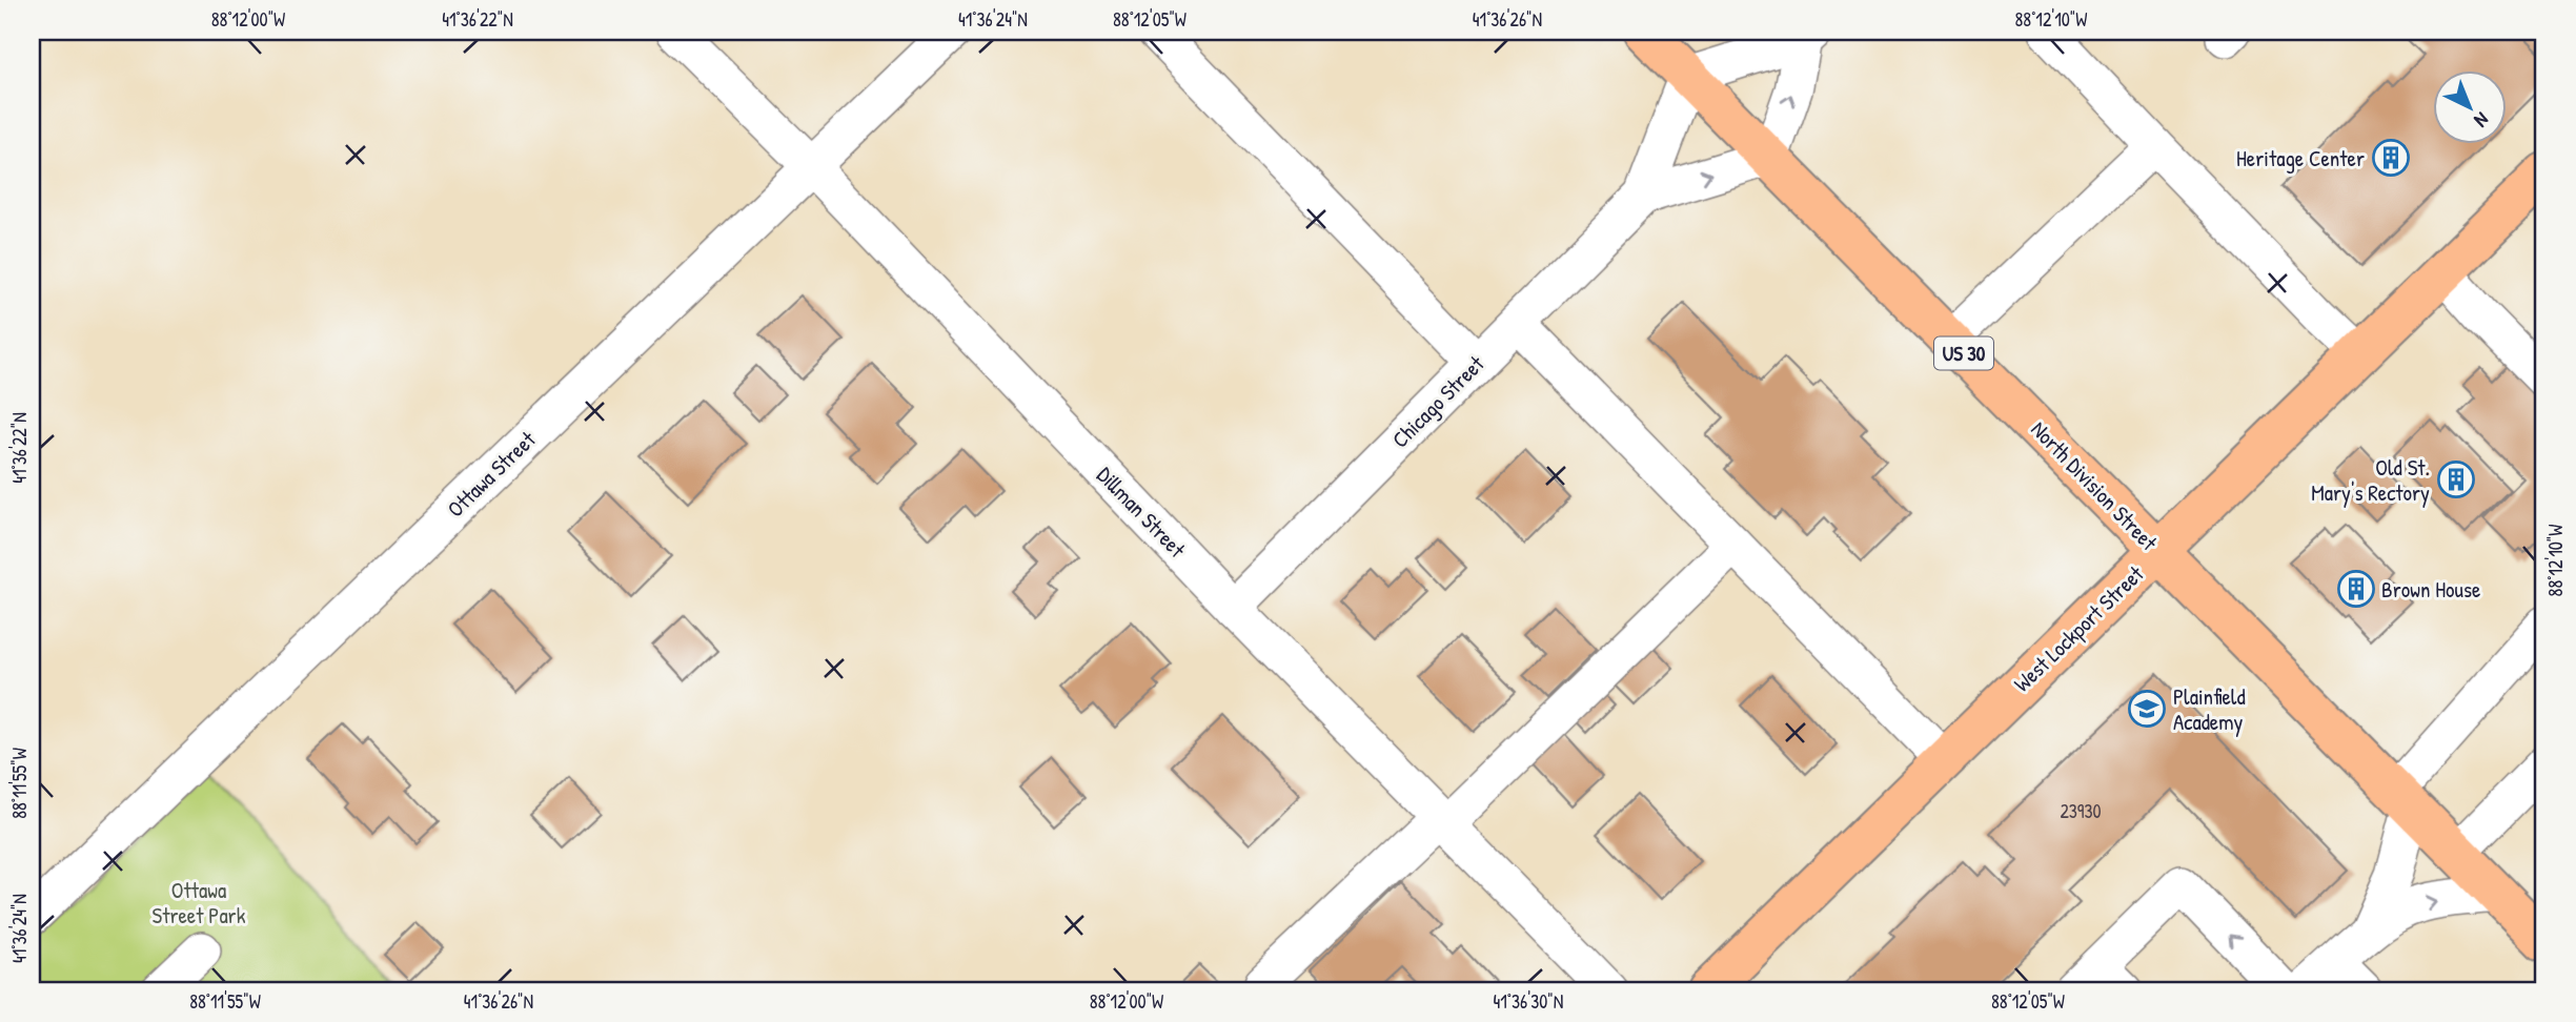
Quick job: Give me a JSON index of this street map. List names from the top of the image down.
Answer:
{
  "streets": {
    "main road": ["US 30", "North Division Street", "West Lockport Street"],
    "street": ["Chicago Street", "Ottawa Street", "Dillman Street"]
  },
  "crossings": [
    ["Chicago Street", "North Division Street"],
    ["Chicago Street", "Dillman Street"],
    ["Ottawa Street", "Dillman Street"],
    ["North Division Street", "West Lockport Street"]
  ],
  "parks": ["Ottawa Street Park"],
  "places": {
    "building": ["Heritage Center", "Old St. Mary's Rectory", "Brown House"],
    "school or university": ["Plainfield Academy"]
  },
  "house_numbers": ["23930"],
  "north": "bottom right",
  "coordinates": [
    "88°12'00\"W",
    "41°36'22\"N",
    "41°36'24\"N",
    "88°12'05\"W",
    "41°36'26\"N",
    "88°12'10\"W",
    "88°11'55\"W",
    "41°36'30\"N"
  ]
}
